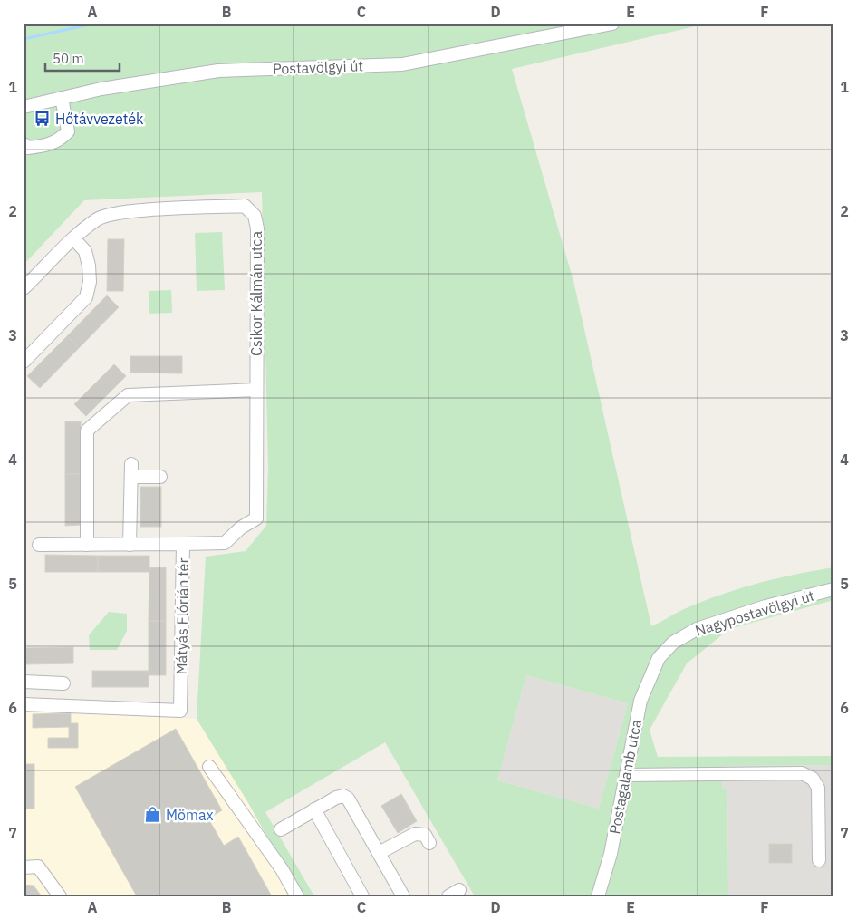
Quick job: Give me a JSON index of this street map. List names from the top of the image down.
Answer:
{
  "streets": {
    "street": [
      "Postavölgyi út",
      "Csikor Kálmán utca",
      "Nagypostavölgyi út",
      "Mátyás Flórián tér",
      "Postagalamb utca"
    ]
  },
  "crossings": [
    ["Csikor Kálmán utca", "Mátyás Flórián tér"],
    ["Nagypostavölgyi út", "Postagalamb utca"]
  ],
  "places": {
    "bus stop": ["Hőtávvezeték"],
    "shop": ["Mömax"]
  },
  "scale_bar": "50 m",
  "grid": {
    "columns": [
      "A",
      "B",
      "C",
      "D",
      "E",
      "F"
    ],
    "rows": [
      "1",
      "2",
      "3",
      "4",
      "5",
      "6",
      "7"
    ]
  }
}
